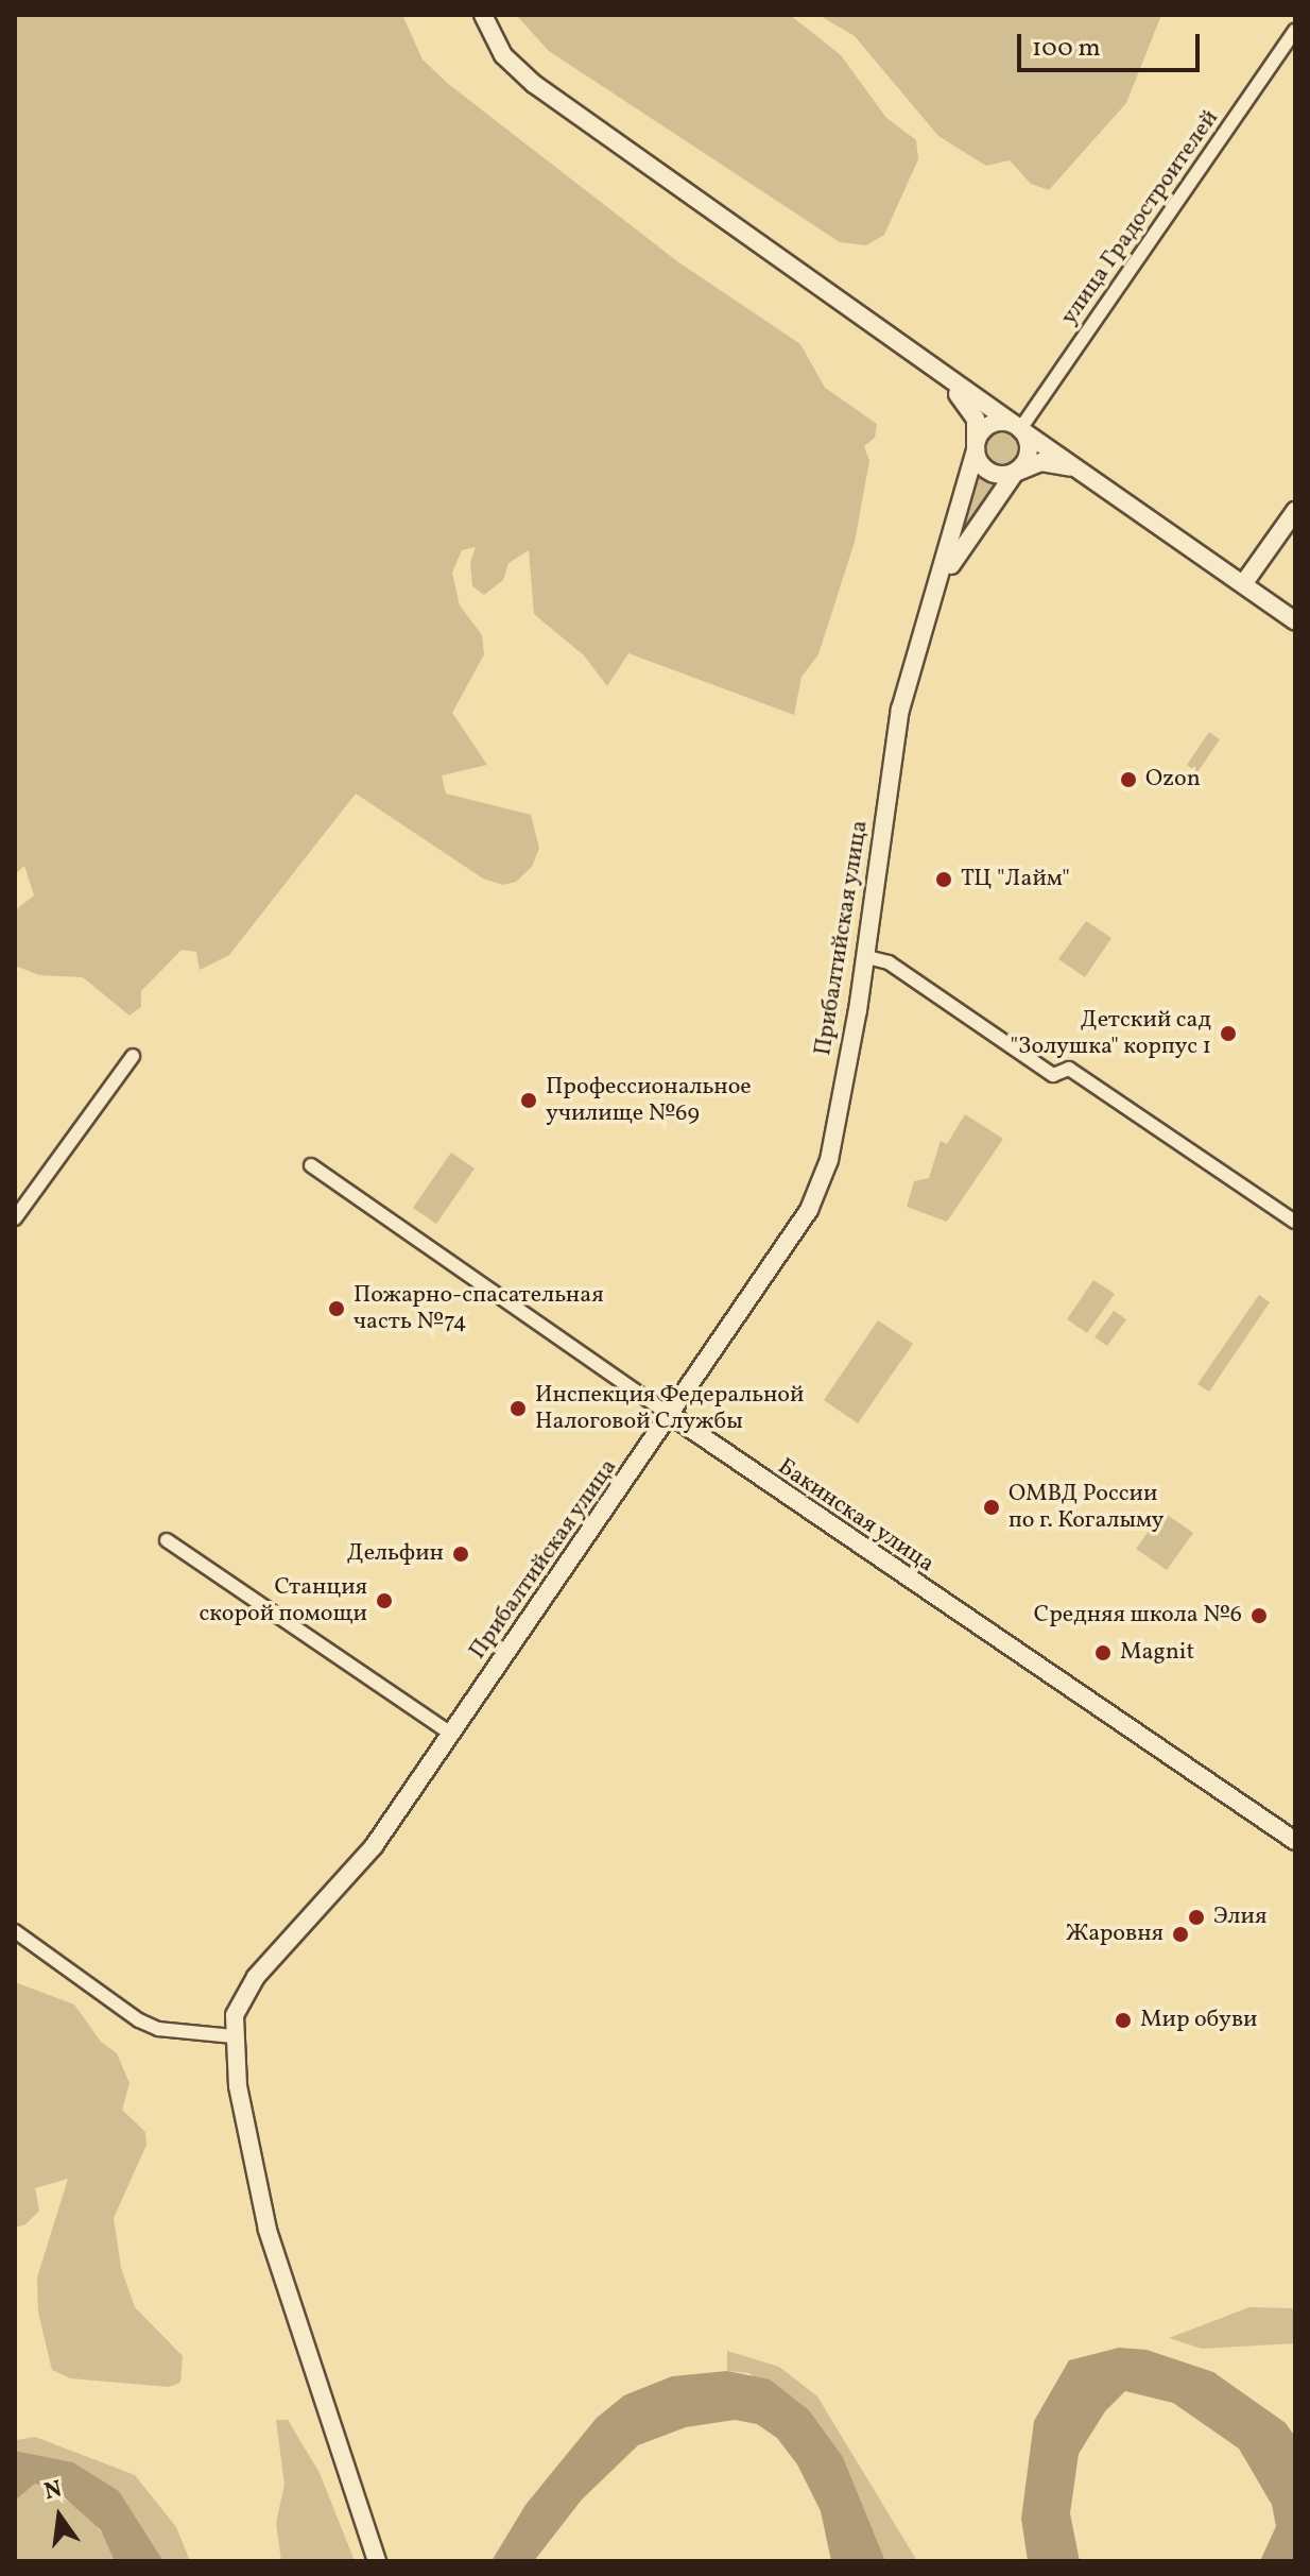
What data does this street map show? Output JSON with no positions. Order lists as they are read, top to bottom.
{
  "streets": {
    "street": ["улица Градостроителей", "Прибалтийская улица", "Бакинская улица"]
  },
  "crossings": [
    ["улица Градостроителей", "Прибалтийская улица"],
    ["Прибалтийская улица", "Бакинская улица"]
  ],
  "places": [
    "Ozon",
    "ТЦ \"Лайм\"",
    "Детский сад \"Золушка\" корпус 1",
    "Профессиональное училище №69",
    "Пожарно-спасательная часть №74",
    "Инспекция Федеральной Налоговой Службы",
    "ОМВД России по г. Когалыму",
    "Дельфин",
    "Станция скорой помощи",
    "Средняя школа №6",
    "Magnit",
    "Элия",
    "Жаровня",
    "Мир обуви"
  ],
  "scale_bar": "100 m",
  "north": "top"
}
